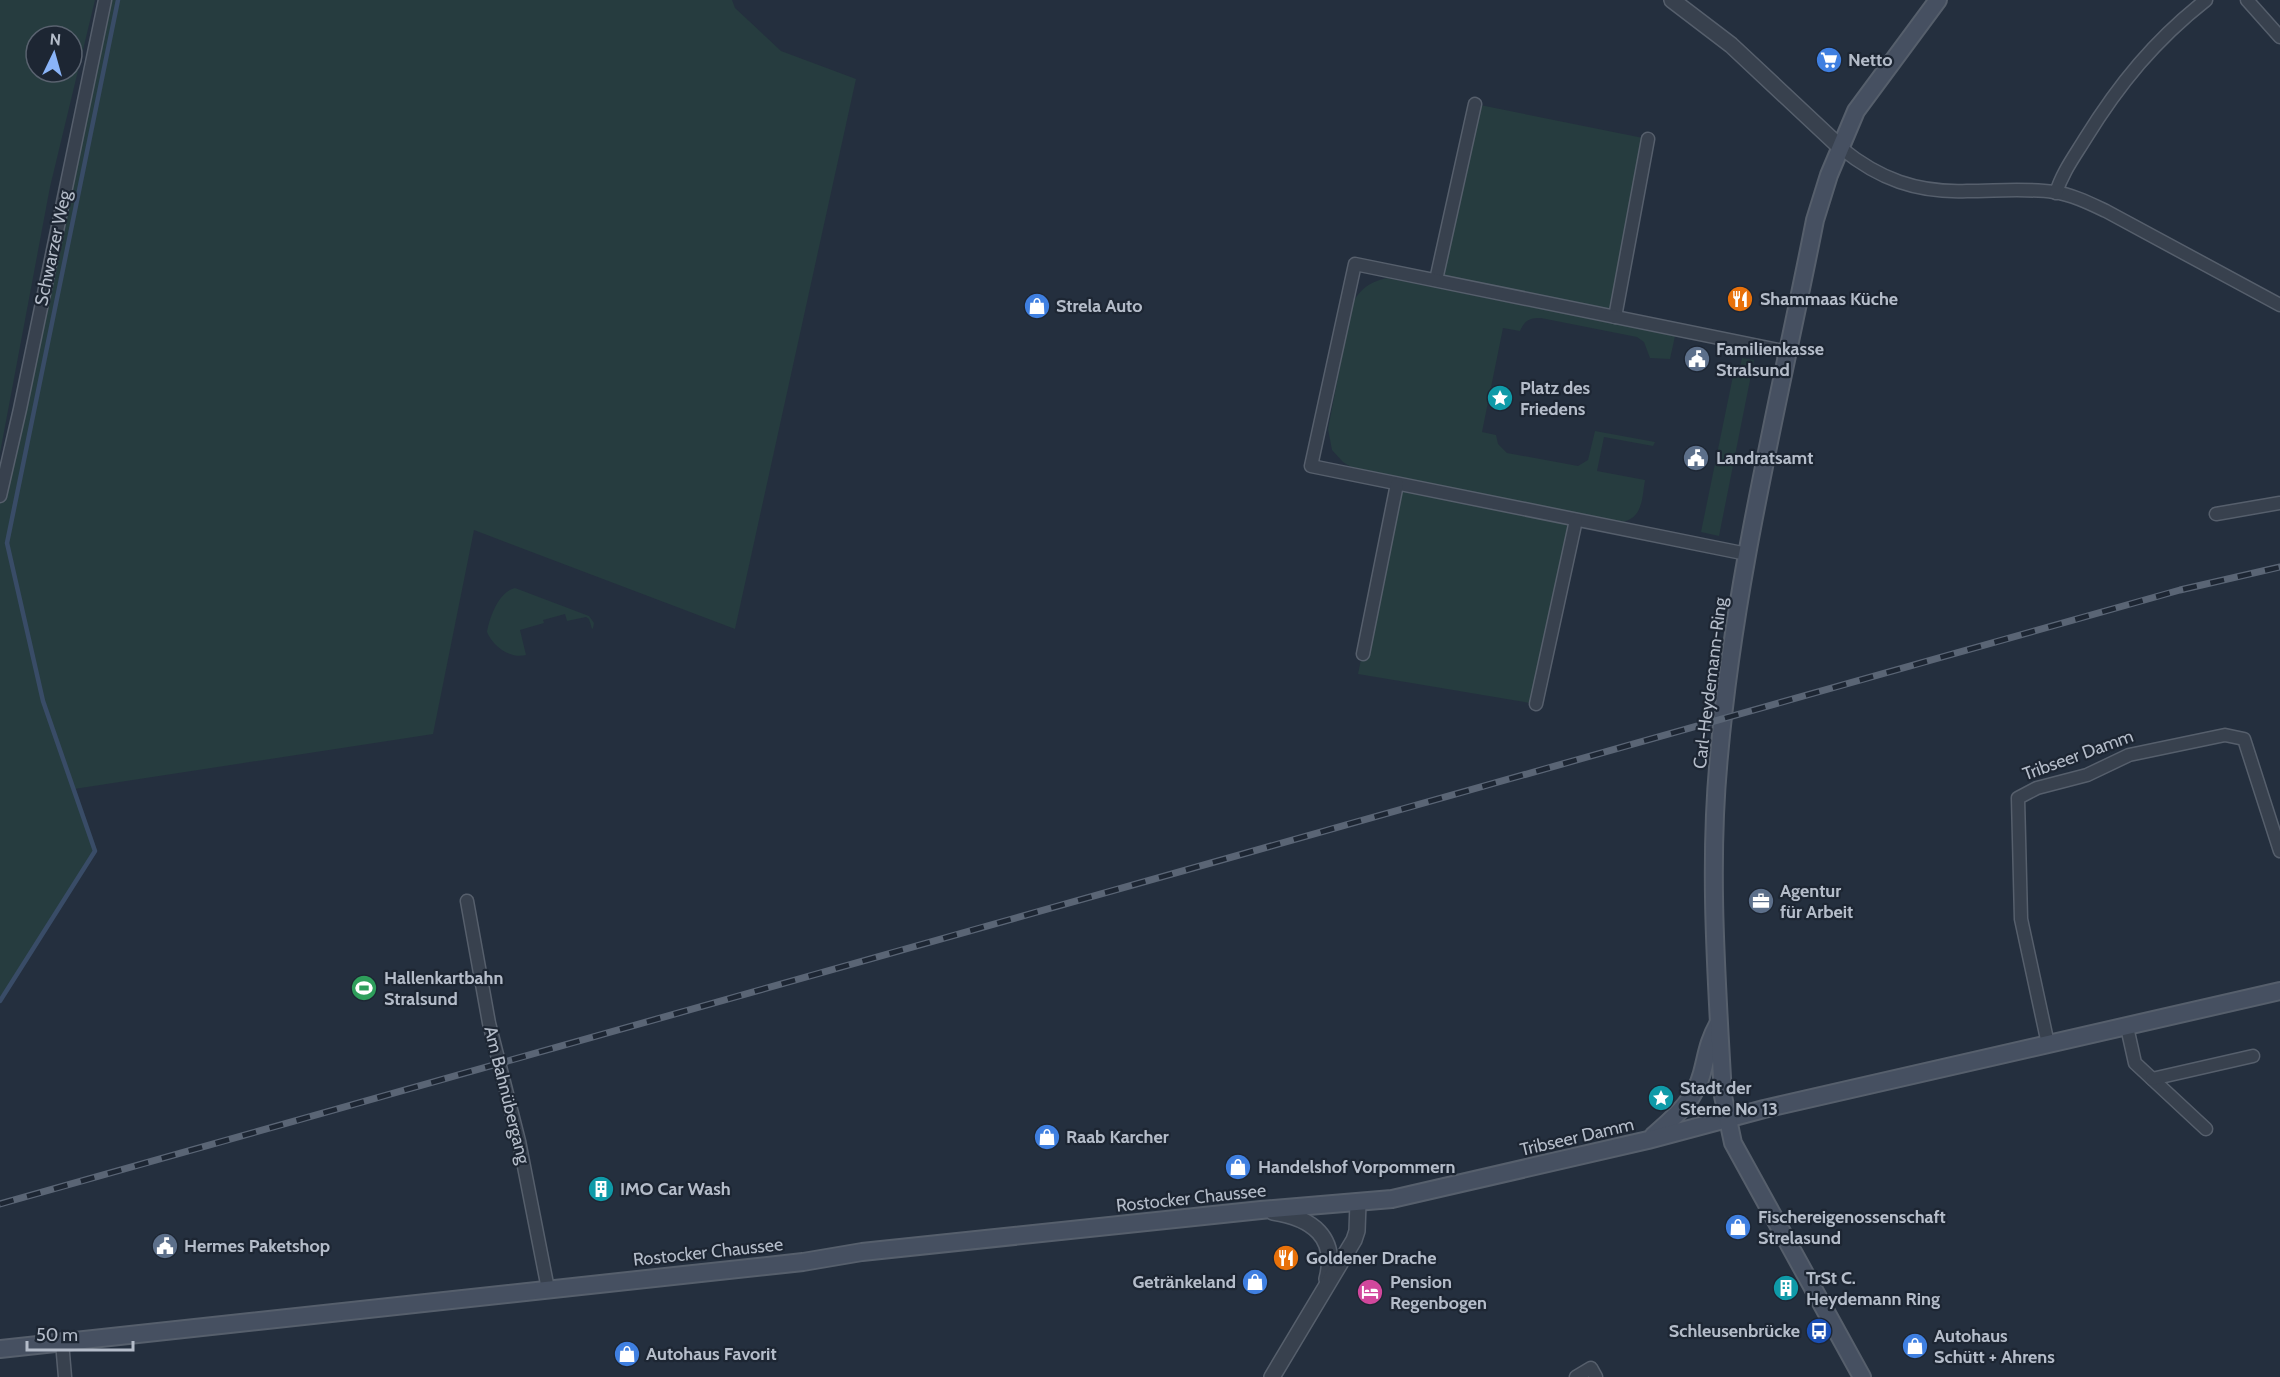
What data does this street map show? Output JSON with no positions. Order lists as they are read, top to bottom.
{
  "streets": {
    "main road": ["Carl-Heydemann-Ring", "Tribseer Damm", "Rostocker Chaussee"],
    "street": ["Schwarzer Weg", "Am Bahnübergang"]
  },
  "crossings": [
    ["Carl-Heydemann-Ring", "Tribseer Damm"],
    ["Tribseer Damm", "Rostocker Chaussee"],
    ["Am Bahnübergang", "Rostocker Chaussee"]
  ],
  "places": {
    "supermarket": ["Netto"],
    "restaurant": ["Shammaas Küche", "Goldener Drache"],
    "shop": [
      "Strela Auto",
      "Raab Karcher",
      "Handelshof Vorpommern",
      "Fischereigenossenschaft Strelasund",
      "Getränkeland",
      "Autohaus Schütt + Ahrens",
      "Autohaus Favorit"
    ],
    "public building": ["Familienkasse Stralsund", "Landratsamt", "Hermes Paketshop"],
    "place": ["Platz des Friedens", "Stadt der Sterne No 13"],
    "office": ["Agentur für Arbeit"],
    "sports": ["Hallenkartbahn Stralsund"],
    "building": ["IMO Car Wash", "TrSt C. Heydemann Ring"],
    "hotel": ["Pension Regenbogen"],
    "bus stop": ["Schleusenbrücke"]
  },
  "scale_bar": "50 m",
  "north": "top"
}
